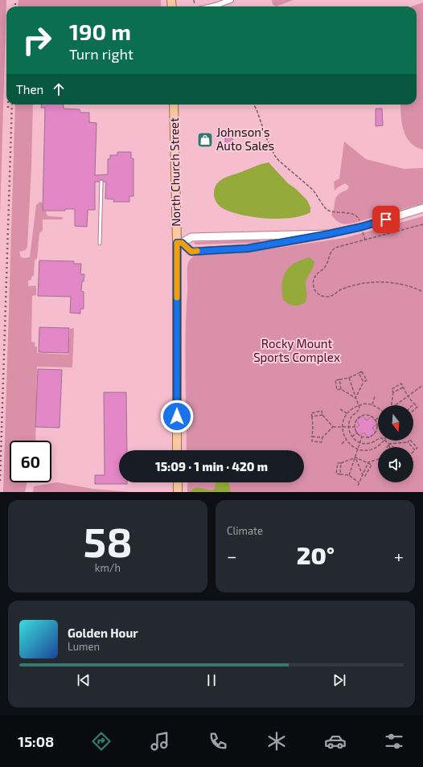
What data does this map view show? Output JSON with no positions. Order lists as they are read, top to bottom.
{
  "streets": {
    "main road": ["North Church Street"]
  },
  "parks": ["Rocky Mount Sports Complex"],
  "places": {
    "shop": ["Johnson's Auto Sales"]
  },
  "north": "bottom",
  "page": {
    "turn": ["190 m", "Turn right"],
    "then": "Then",
    "limit": "60",
    "trip": "15:09 · 1 min · 420 m",
    "tile": [
      ["58", "km/h"],
      "Climate"
    ],
    "heat": ["−", "20°", "+"],
    "song": ["Golden Hour", "Lumen"],
    "tabs": "15:08"
  }
}
